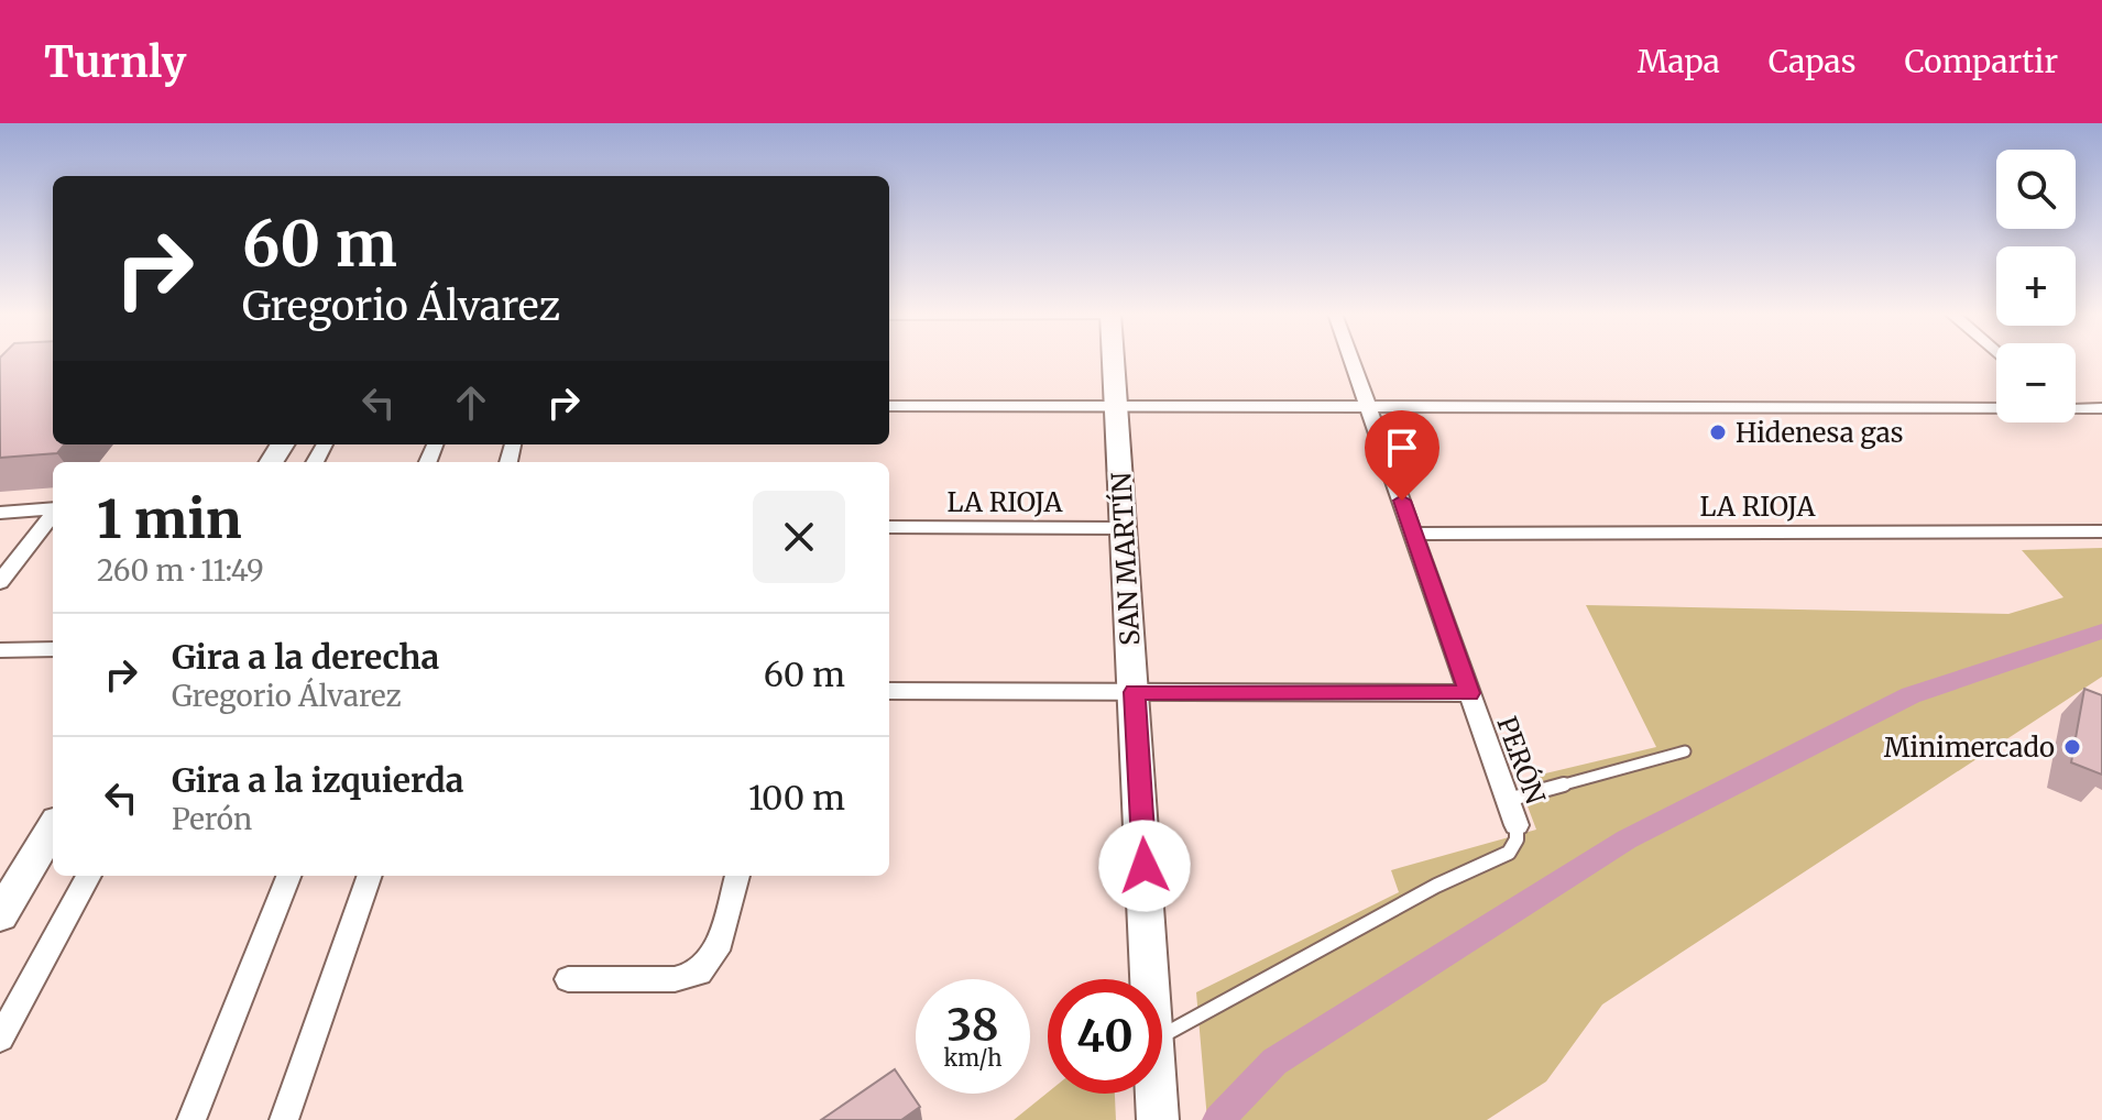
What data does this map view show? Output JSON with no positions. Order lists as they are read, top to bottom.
{
  "streets": {
    "street": ["LA RIOJA", "SAN MARTÍN", "PERÓN"]
  },
  "crossings": [
    ["LA RIOJA", "SAN MARTÍN"],
    ["LA RIOJA", "PERÓN"]
  ],
  "places": ["Hidenesa gas", "Minimercado"],
  "page": {
    "header": "Turnly",
    "nav": ["Mapa", "Capas", "Compartir"],
    "map_buttons": ["+", "−"],
    "turn": ["60 m", "Gregorio Álvarez"],
    "heading": ["1 min", "260 m · 11:49"],
    "list": [
      {
        "name": "Gira a la derecha",
        "note": "Gregorio Álvarez",
        "value": "60 m"
      },
      {
        "name": "Gira a la izquierda",
        "note": "Perón",
        "value": "100 m"
      }
    ],
    "speed": "38 km/h",
    "limit": "40"
  }
}
